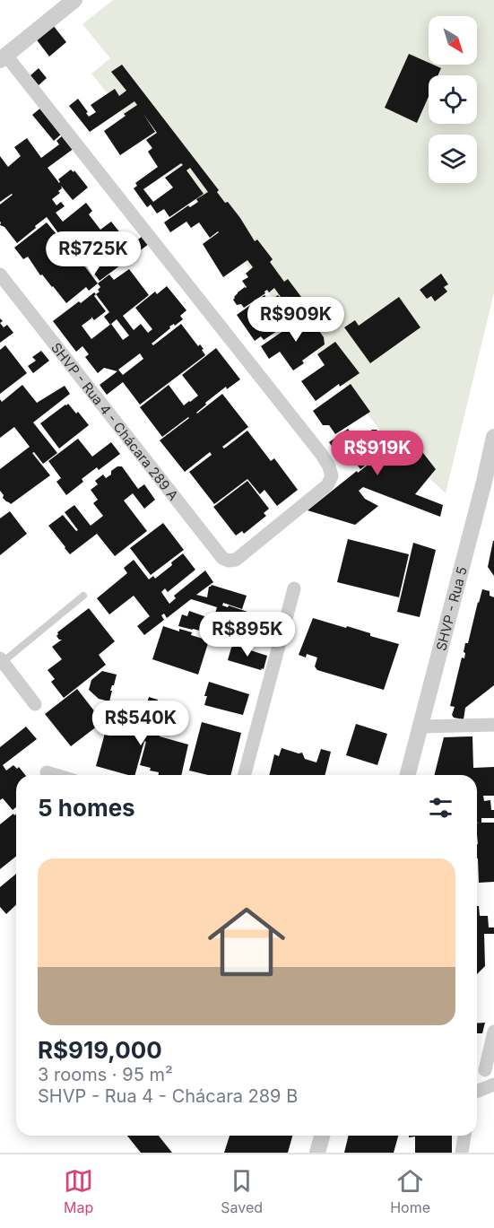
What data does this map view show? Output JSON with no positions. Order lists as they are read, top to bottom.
{
  "streets": {
    "street": ["SHVP - Rua 4 - Chácara 289 A", "SHVP - Rua 5"]
  },
  "north": "bottom right",
  "page": {
    "price": [
      "R$725K",
      "R$909K",
      "R$919K",
      "R$895K",
      "R$540K"
    ],
    "heading": "5 homes",
    "list": [
      {
        "name": "R$919,000",
        "note": "3 rooms · 95 m² · SHVP - Rua 4 - Chácara 289 B"
      }
    ],
    "tabs": ["Map", "Saved", "Home"]
  }
}
